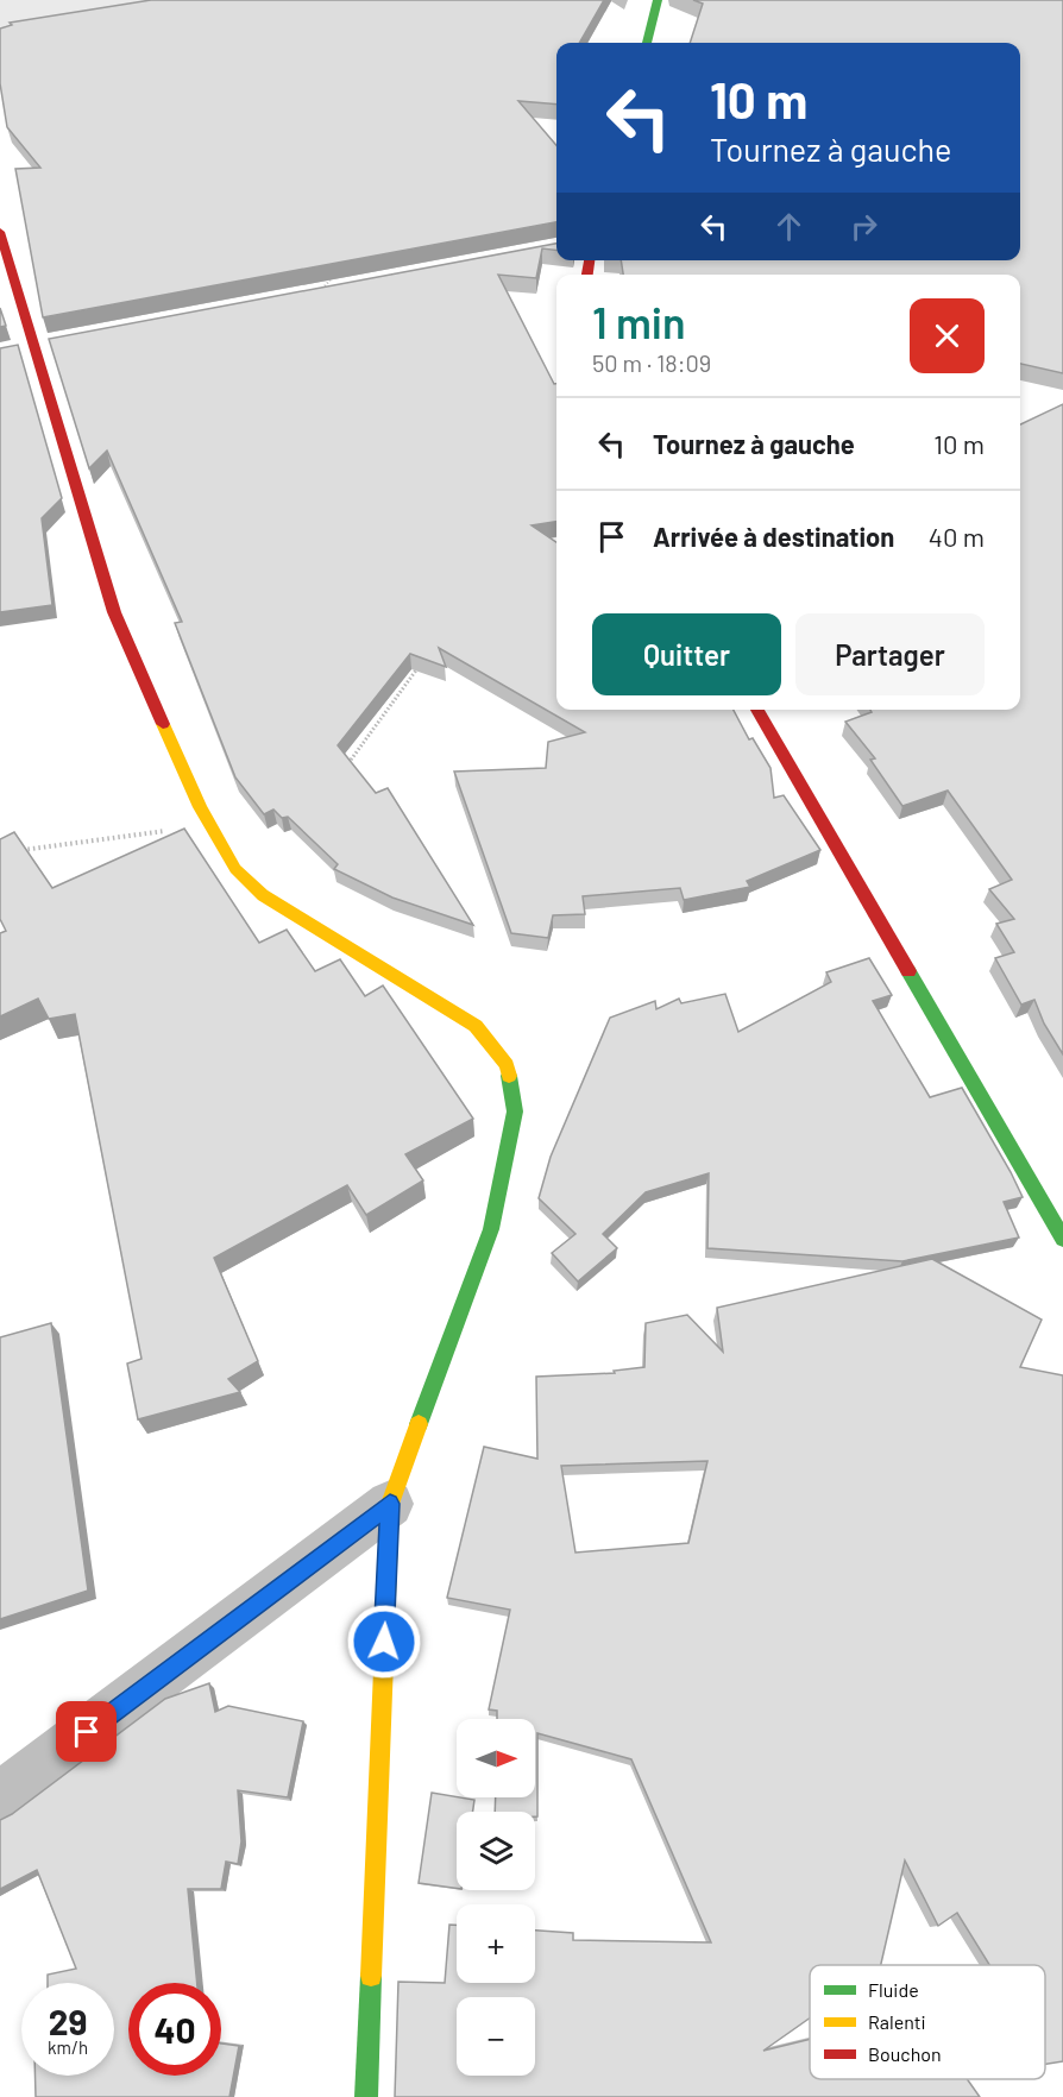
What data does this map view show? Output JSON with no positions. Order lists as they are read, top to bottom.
{
  "legend": ["Fluide", "Ralenti", "Bouchon"],
  "north": "right",
  "page": {
    "turn": ["10 m", "Tournez à gauche"],
    "heading": ["1 min", "50 m · 18:09"],
    "list": [
      {
        "name": "Tournez à gauche",
        "value": "10 m"
      },
      {
        "name": "Arrivée à destination",
        "value": "40 m"
      }
    ],
    "buttons": ["Quitter", "Partager"],
    "map_buttons": ["+", "−"],
    "speed": "29 km/h",
    "limit": "40"
  }
}
